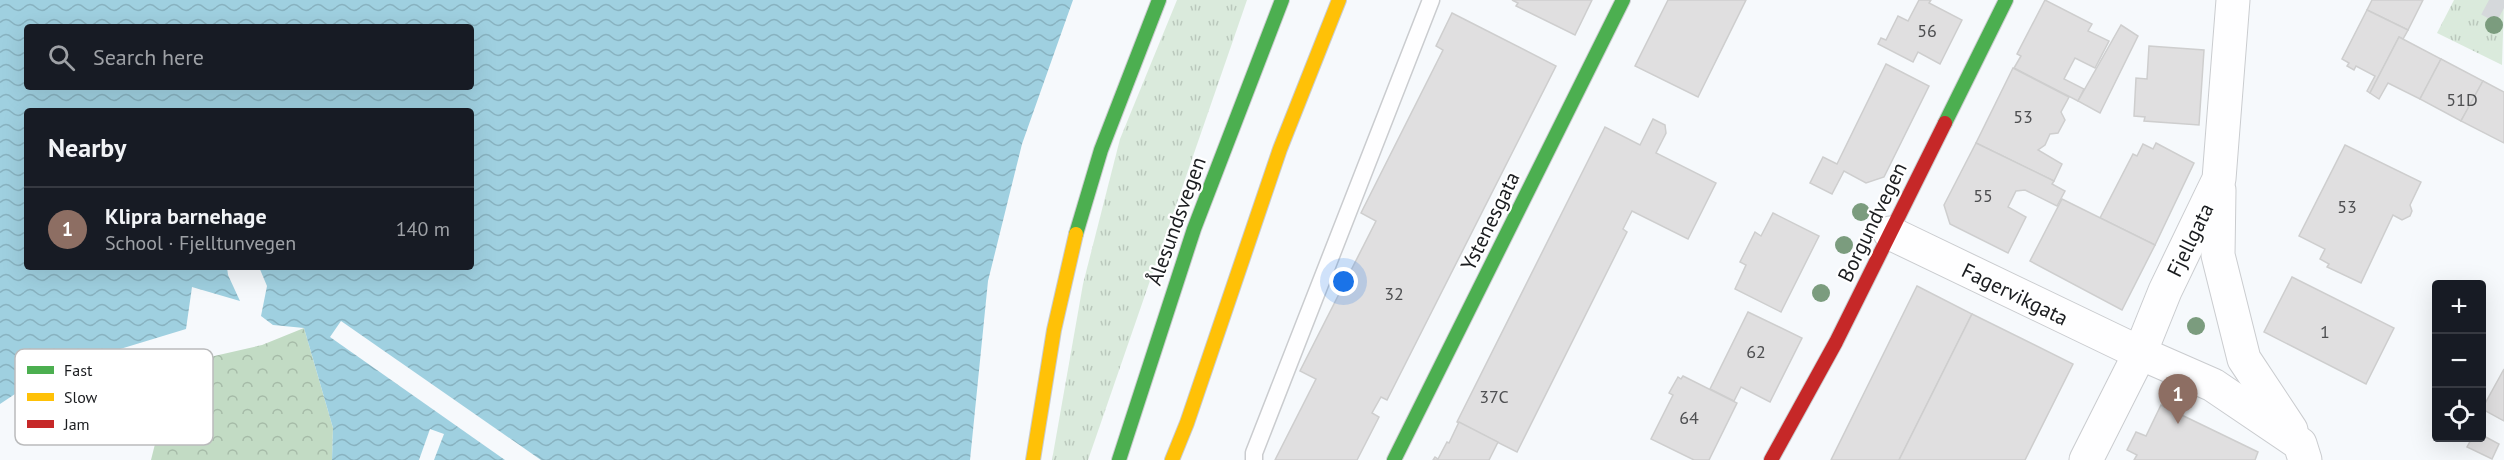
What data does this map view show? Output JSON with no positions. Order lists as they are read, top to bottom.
{
  "streets": {
    "main road": ["Ålesundsvegen", "Ystenesgata", "Borgundvegen"],
    "street": ["Fjellgata", "Fagervikgata"]
  },
  "crossings": [
    ["Borgundvegen", "Fagervikgata"],
    ["Fjellgata", "Fagervikgata"]
  ],
  "house_numbers": [
    "56",
    "51D",
    "53",
    "55",
    "53",
    "32",
    "1",
    "62",
    "37C",
    "64"
  ],
  "legend": ["Fast", "Slow", "Jam"],
  "page": {
    "search": "Search here",
    "heading": "Nearby",
    "list": [
      {
        "mark": "1",
        "name": "Klipra barnehage",
        "note": "School · Fjelltunvegen",
        "value": "140 m"
      }
    ],
    "map_buttons": ["+", "−"],
    "pins": "1"
  }
}
